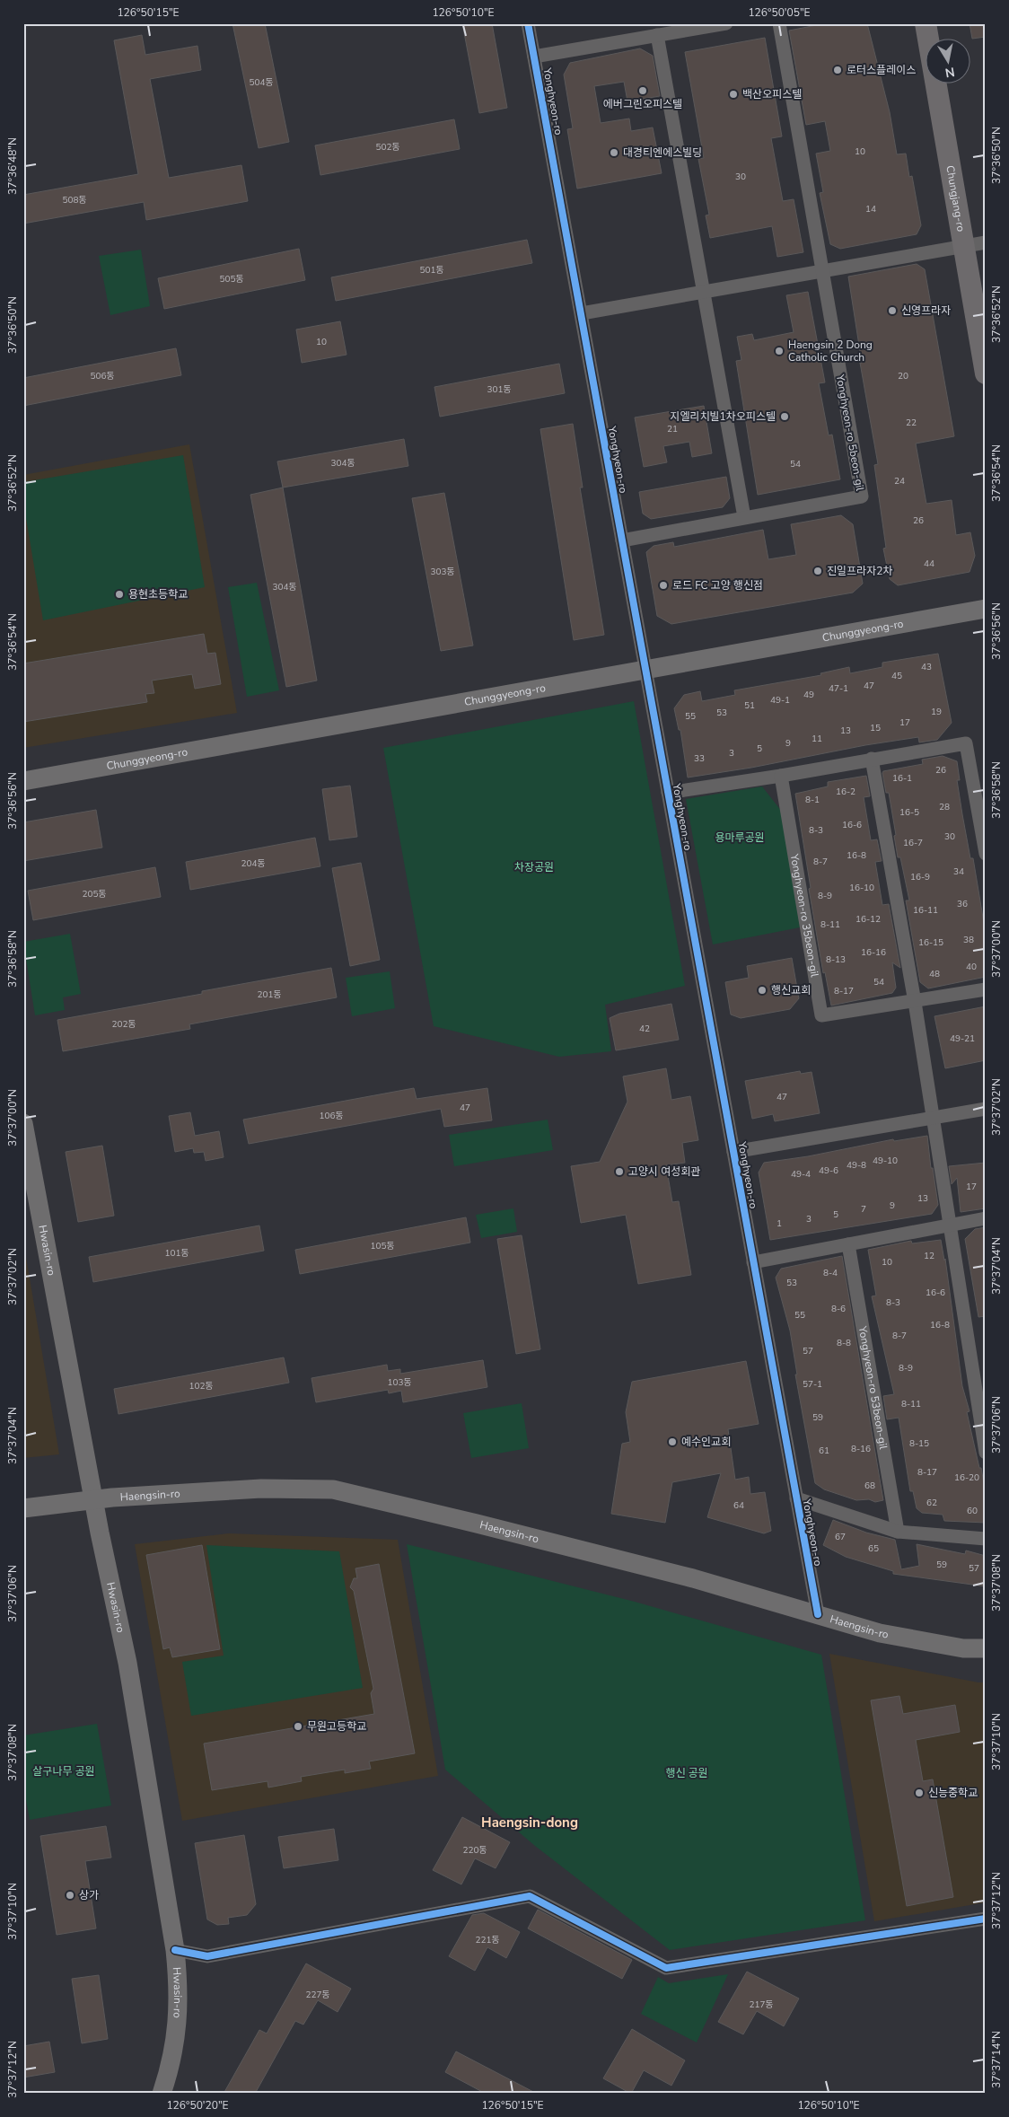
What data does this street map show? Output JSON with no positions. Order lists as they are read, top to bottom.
{
  "streets": {
    "main road": [
      "Chungjang-ro",
      "Chunggyeong-ro",
      "Hwasin-ro",
      "Haengsin-ro"
    ],
    "street": [
      "Yonghyeon-ro",
      "Yonghyeon-ro 5beon-gil",
      "Yonghyeon-ro 35beon-gil",
      "Yonghyeon-ro 53beon-gil"
    ]
  },
  "crossings": [
    ["Yonghyeon-ro", "Yonghyeon-ro 5beon-gil"],
    ["Yonghyeon-ro", "Chunggyeong-ro"],
    ["Yonghyeon-ro", "Haengsin-ro"],
    ["Hwasin-ro", "Haengsin-ro"]
  ],
  "districts": ["Haengsin-dong"],
  "parks": [
    "용마루공원",
    "차장공원",
    "살구나무 공원",
    "행신 공원"
  ],
  "places": [
    "로터스플레이스",
    "에버그린오피스텔",
    "백산오피스텔",
    "대경티엔에스빌딩",
    "신영프라자",
    "Haengsin 2 Dong Catholic Church",
    "지엘리치빌1차오피스텔",
    "진일프라자2차",
    "로드 FC 고양 행신점",
    "용현초등학교",
    "행신교회",
    "고양시 여성회관",
    "예수인교회",
    "무원고등학교",
    "신능중학교",
    "상가"
  ],
  "house_numbers": [
    "504동",
    "502동",
    "10",
    "30",
    "508동",
    "14",
    "501동",
    "505동",
    "10",
    "506동",
    "20",
    "301동",
    "22",
    "21",
    "304동",
    "54",
    "24",
    "26",
    "44",
    "303동",
    "304동",
    "43",
    "45",
    "47",
    "47-1",
    "49",
    "49-1",
    "51",
    "19",
    "53",
    "55",
    "17",
    "15",
    "13",
    "11",
    "9",
    "5",
    "3",
    "33",
    "26",
    "16-1",
    "16-2",
    "8-1",
    "28",
    "16-5",
    "16-6",
    "8-3",
    "30",
    "16-7",
    "16-8",
    "8-7",
    "204동",
    "34",
    "16-9",
    "16-10",
    "205동",
    "8-9",
    "36",
    "16-11",
    "16-12",
    "8-11",
    "38",
    "16-15",
    "16-16",
    "8-13",
    "40",
    "48",
    "54",
    "8-17",
    "201동",
    "202동",
    "42",
    "49-21",
    "47",
    "47",
    "106동",
    "49-10",
    "49-8",
    "49-6",
    "49-4",
    "17",
    "13",
    "9",
    "7",
    "5",
    "3",
    "1",
    "105동",
    "101동",
    "12",
    "10",
    "8-4",
    "53",
    "16-6",
    "8-3",
    "8-6",
    "55",
    "16-8",
    "8-7",
    "8-8",
    "57",
    "8-9",
    "103동",
    "57-1",
    "102동",
    "8-11",
    "59",
    "8-15",
    "8-16",
    "61",
    "8-17",
    "16-20",
    "68",
    "62",
    "64",
    "60",
    "67",
    "65",
    "59",
    "57",
    "220동",
    "221동",
    "227동",
    "217동"
  ],
  "north": "bottom",
  "coordinates": [
    "126°50'15\"E",
    "126°50'10\"E",
    "126°50'05\"E",
    "37°36'50\"N",
    "37°36'48\"N",
    "37°36'52\"N",
    "37°36'54\"N",
    "37°36'56\"N",
    "37°36'58\"N",
    "37°37'00\"N",
    "37°37'02\"N",
    "37°37'04\"N",
    "37°37'06\"N",
    "37°37'08\"N",
    "37°37'10\"N",
    "37°37'12\"N",
    "37°37'14\"N",
    "126°50'20\"E"
  ]
}
